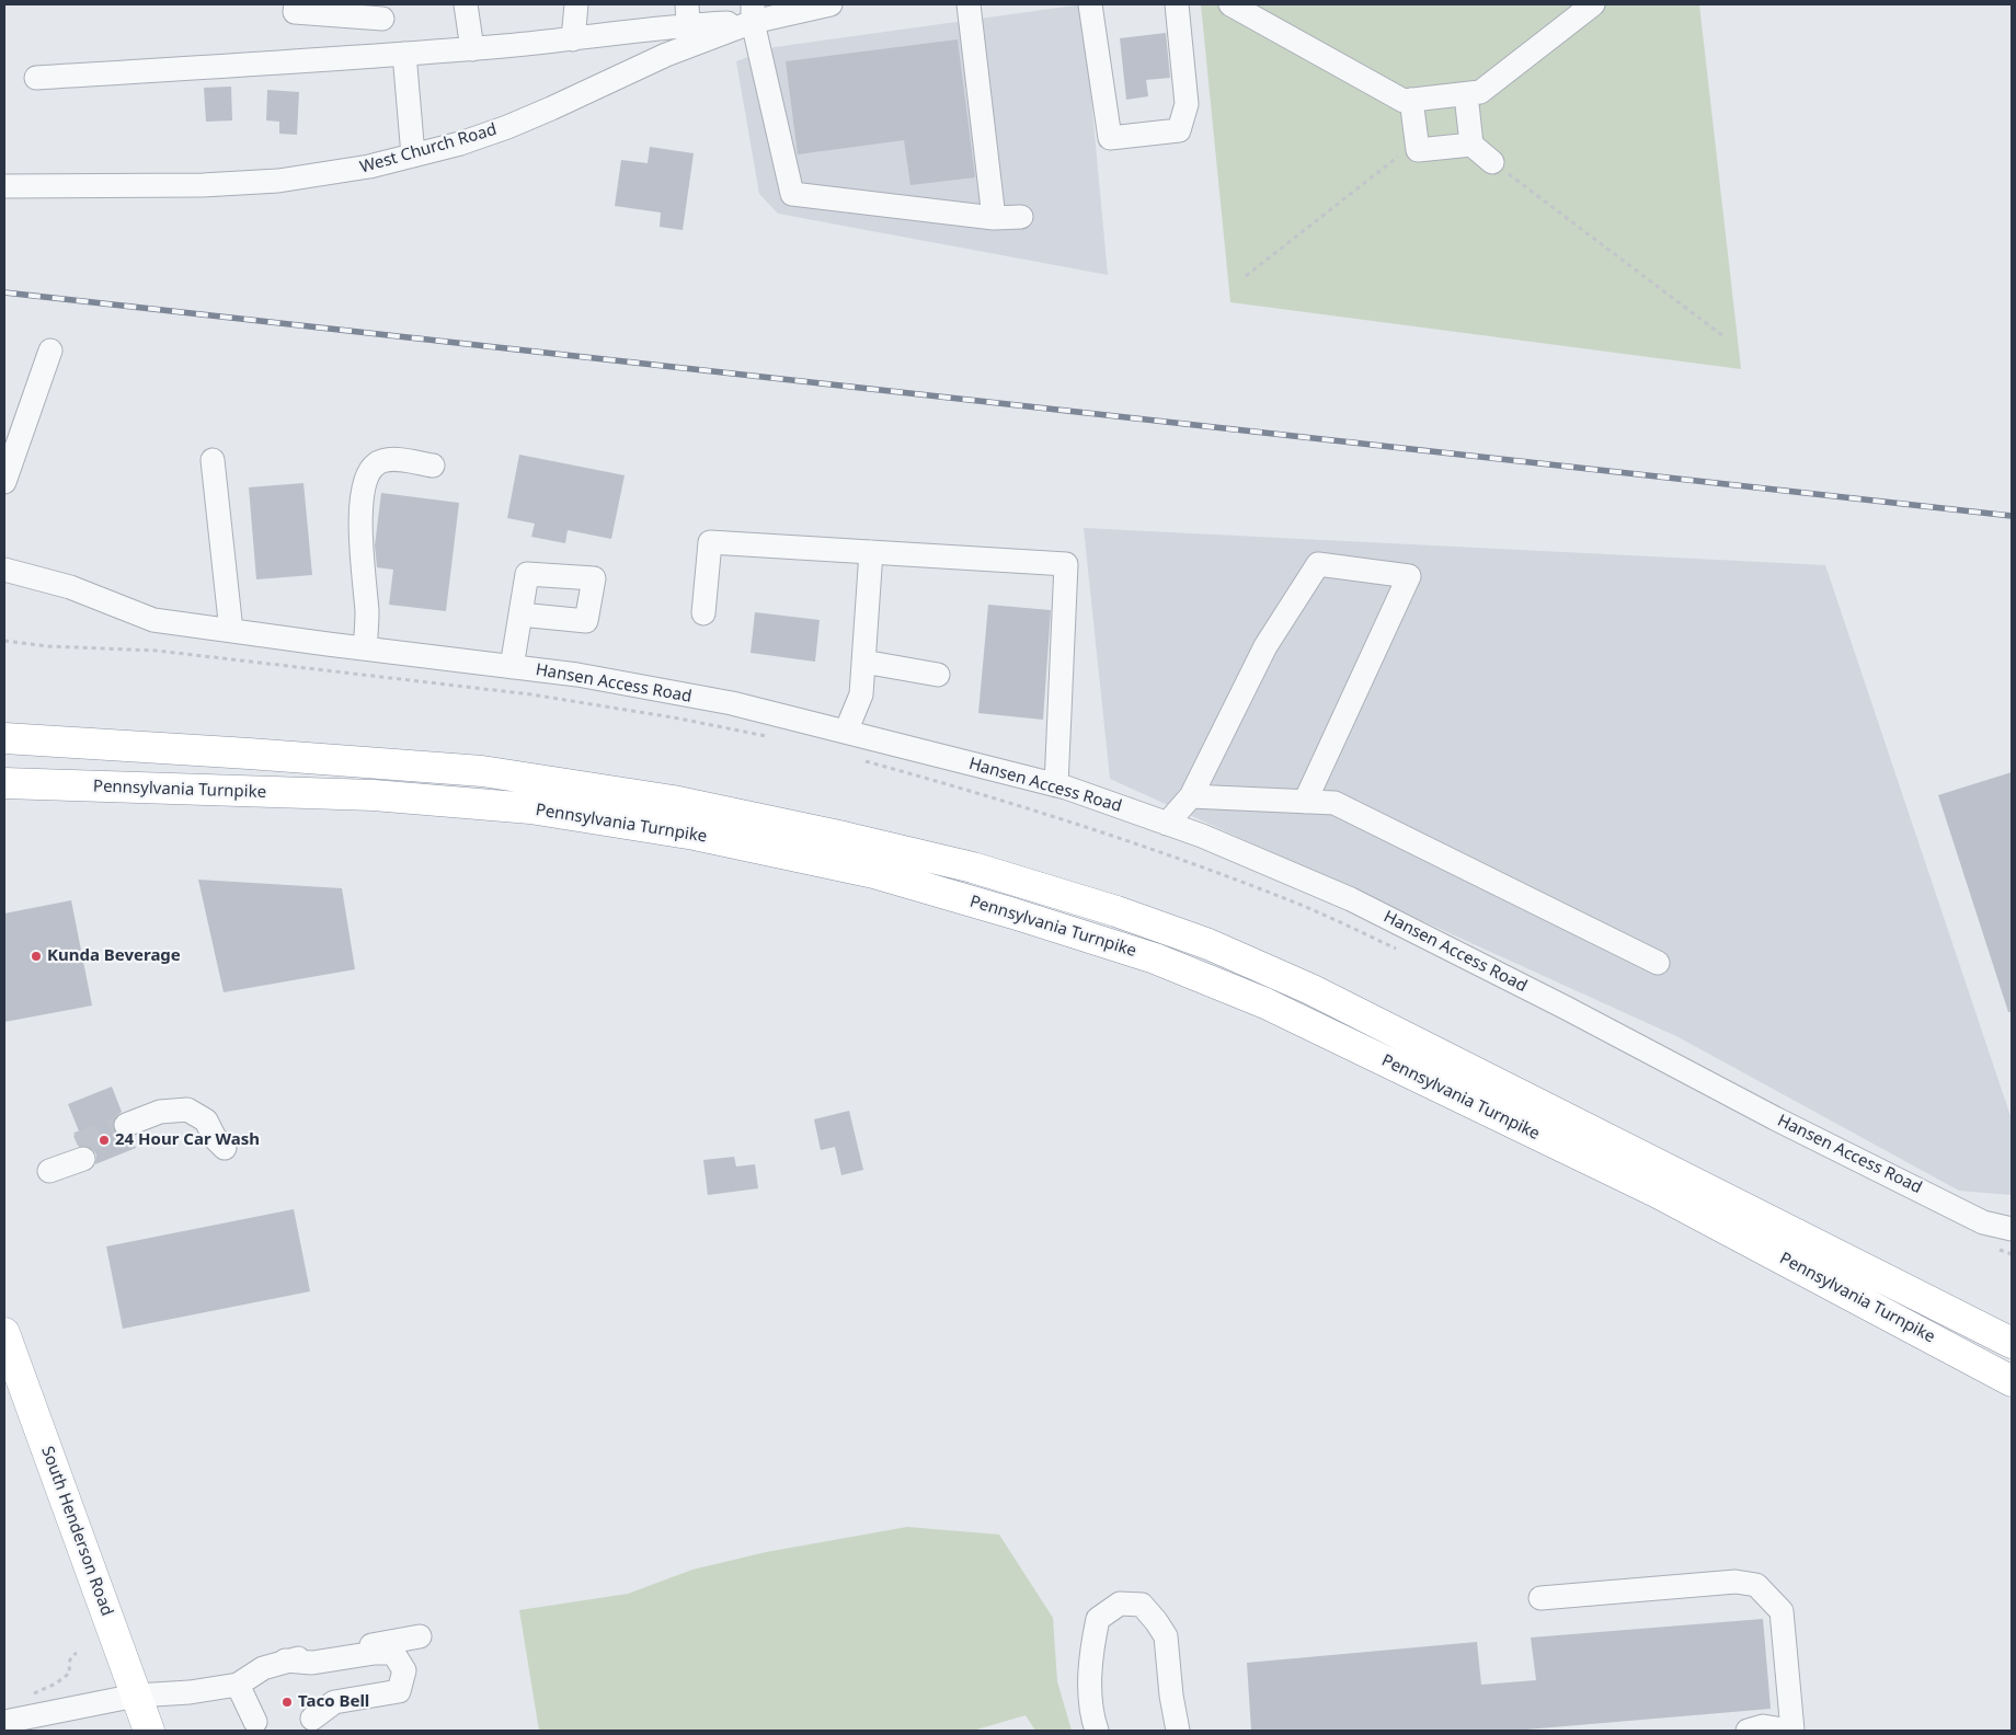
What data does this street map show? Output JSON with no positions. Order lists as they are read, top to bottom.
{
  "streets": {
    "main road": ["Pennsylvania Turnpike", "South Henderson Road"],
    "street": ["West Church Road", "Hansen Access Road"]
  },
  "places": ["Kunda Beverage", "24 Hour Car Wash", "Taco Bell"]
}
